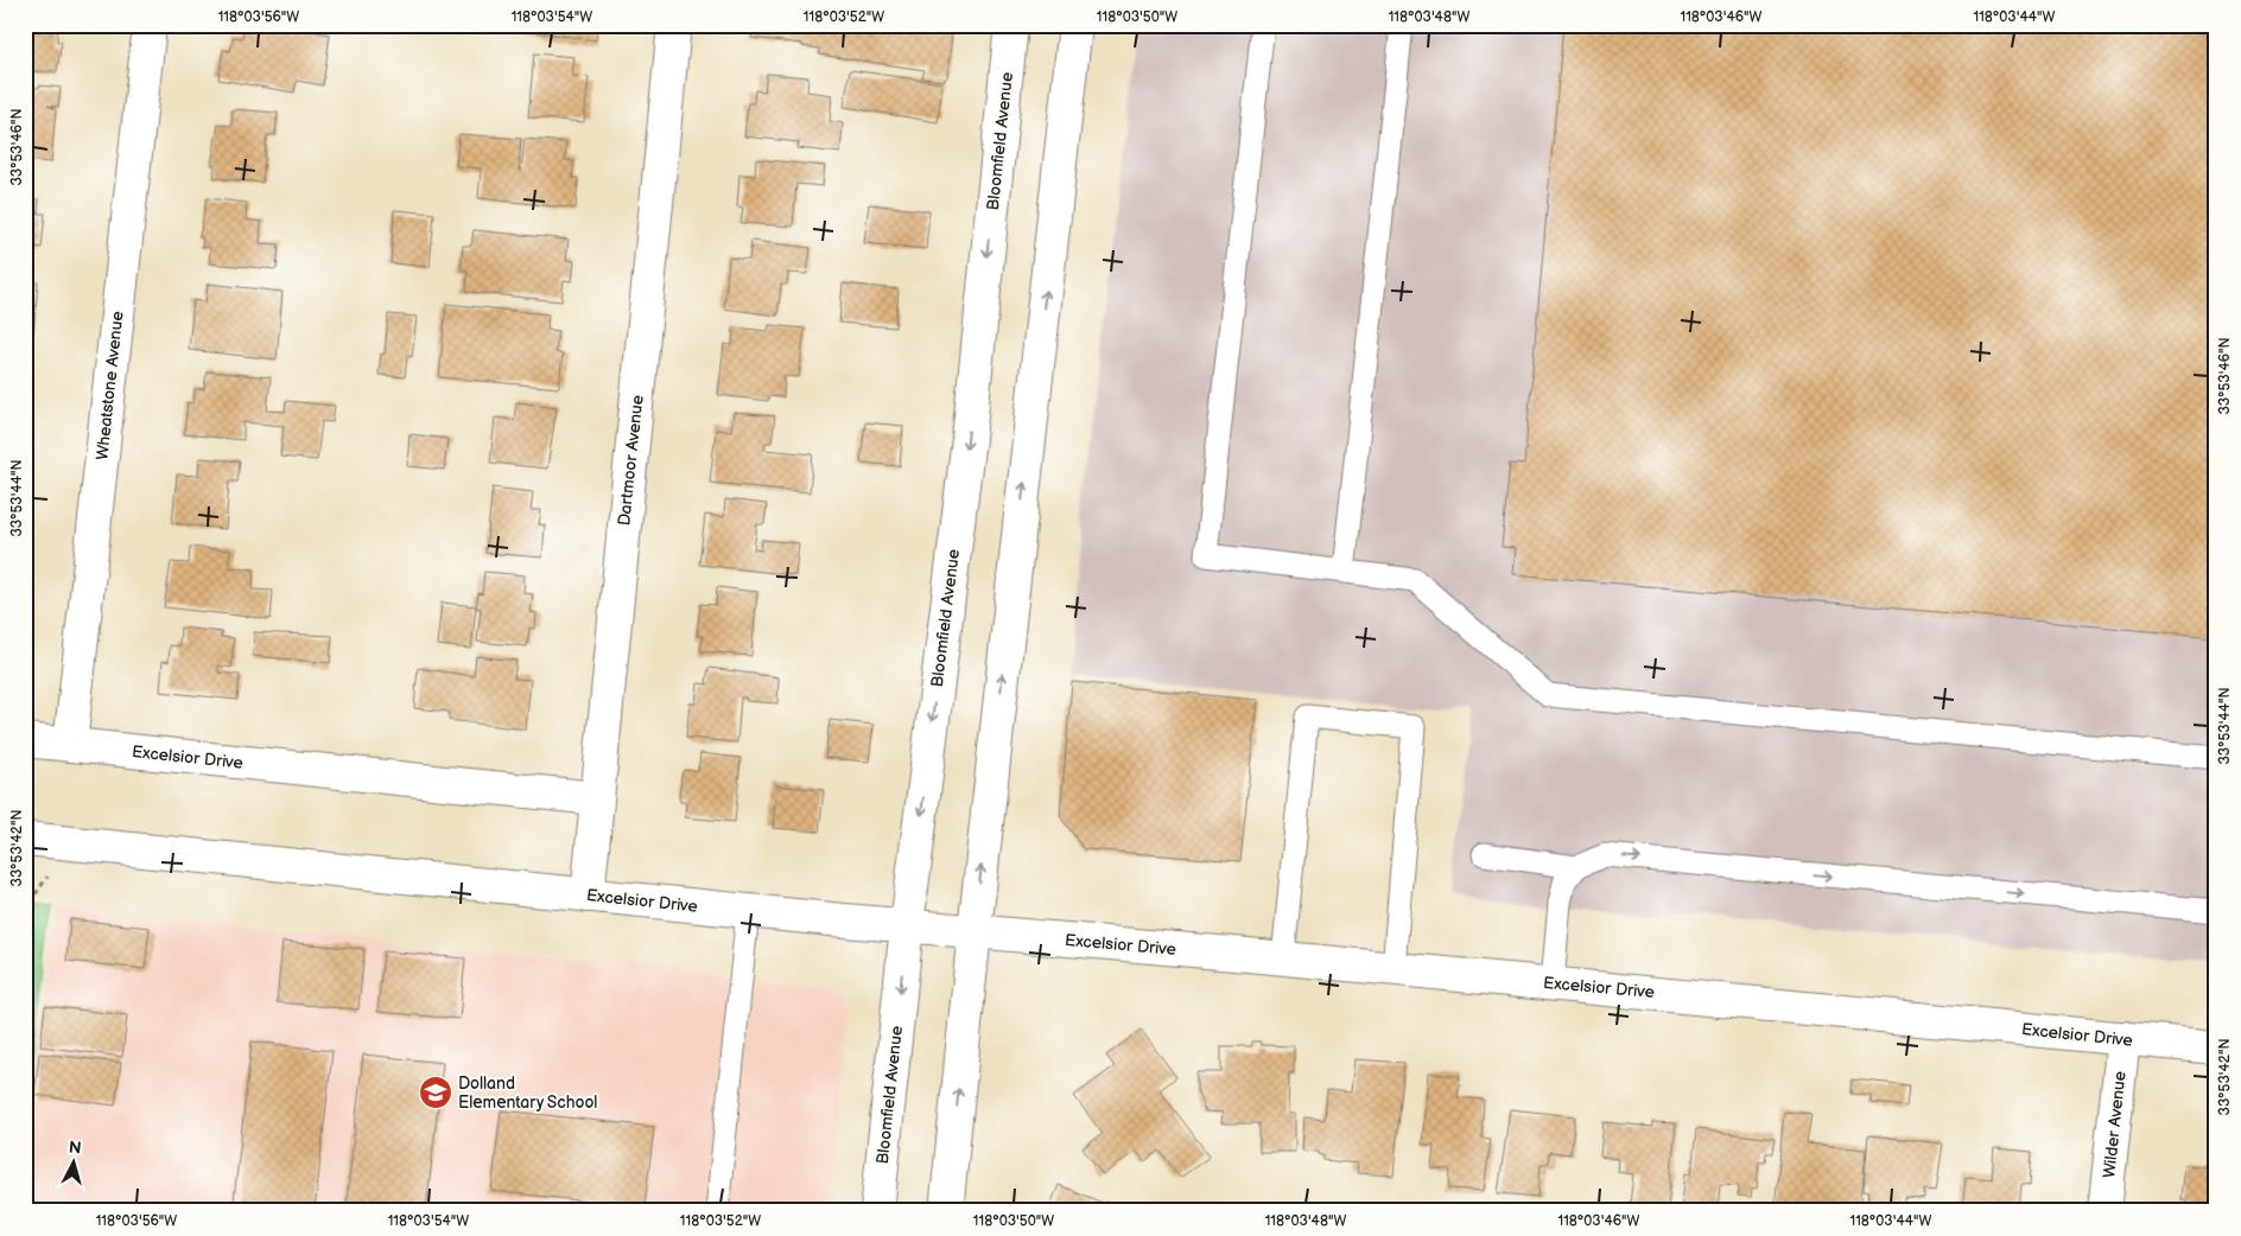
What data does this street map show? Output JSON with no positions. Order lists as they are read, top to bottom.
{
  "streets": {
    "main road": [
      "Bloomfield Avenue",
      "Wheatstone Avenue",
      "Dartmoor Avenue",
      "Excelsior Drive",
      "Wilder Avenue"
    ]
  },
  "crossings": [
    ["Bloomfield Avenue", "Excelsior Drive"],
    ["Wheatstone Avenue", "Excelsior Drive"],
    ["Dartmoor Avenue", "Excelsior Drive"],
    ["Excelsior Drive", "Wilder Avenue"]
  ],
  "places": {
    "school or university": ["Dolland Elementary School"]
  },
  "north": "top",
  "coordinates": [
    "118°03'56\"W",
    "118°03'54\"W",
    "118°03'52\"W",
    "118°03'50\"W",
    "118°03'48\"W",
    "118°03'46\"W",
    "118°03'44\"W",
    "33°53'46\"N",
    "33°53'44\"N",
    "33°53'42\"N"
  ]
}
